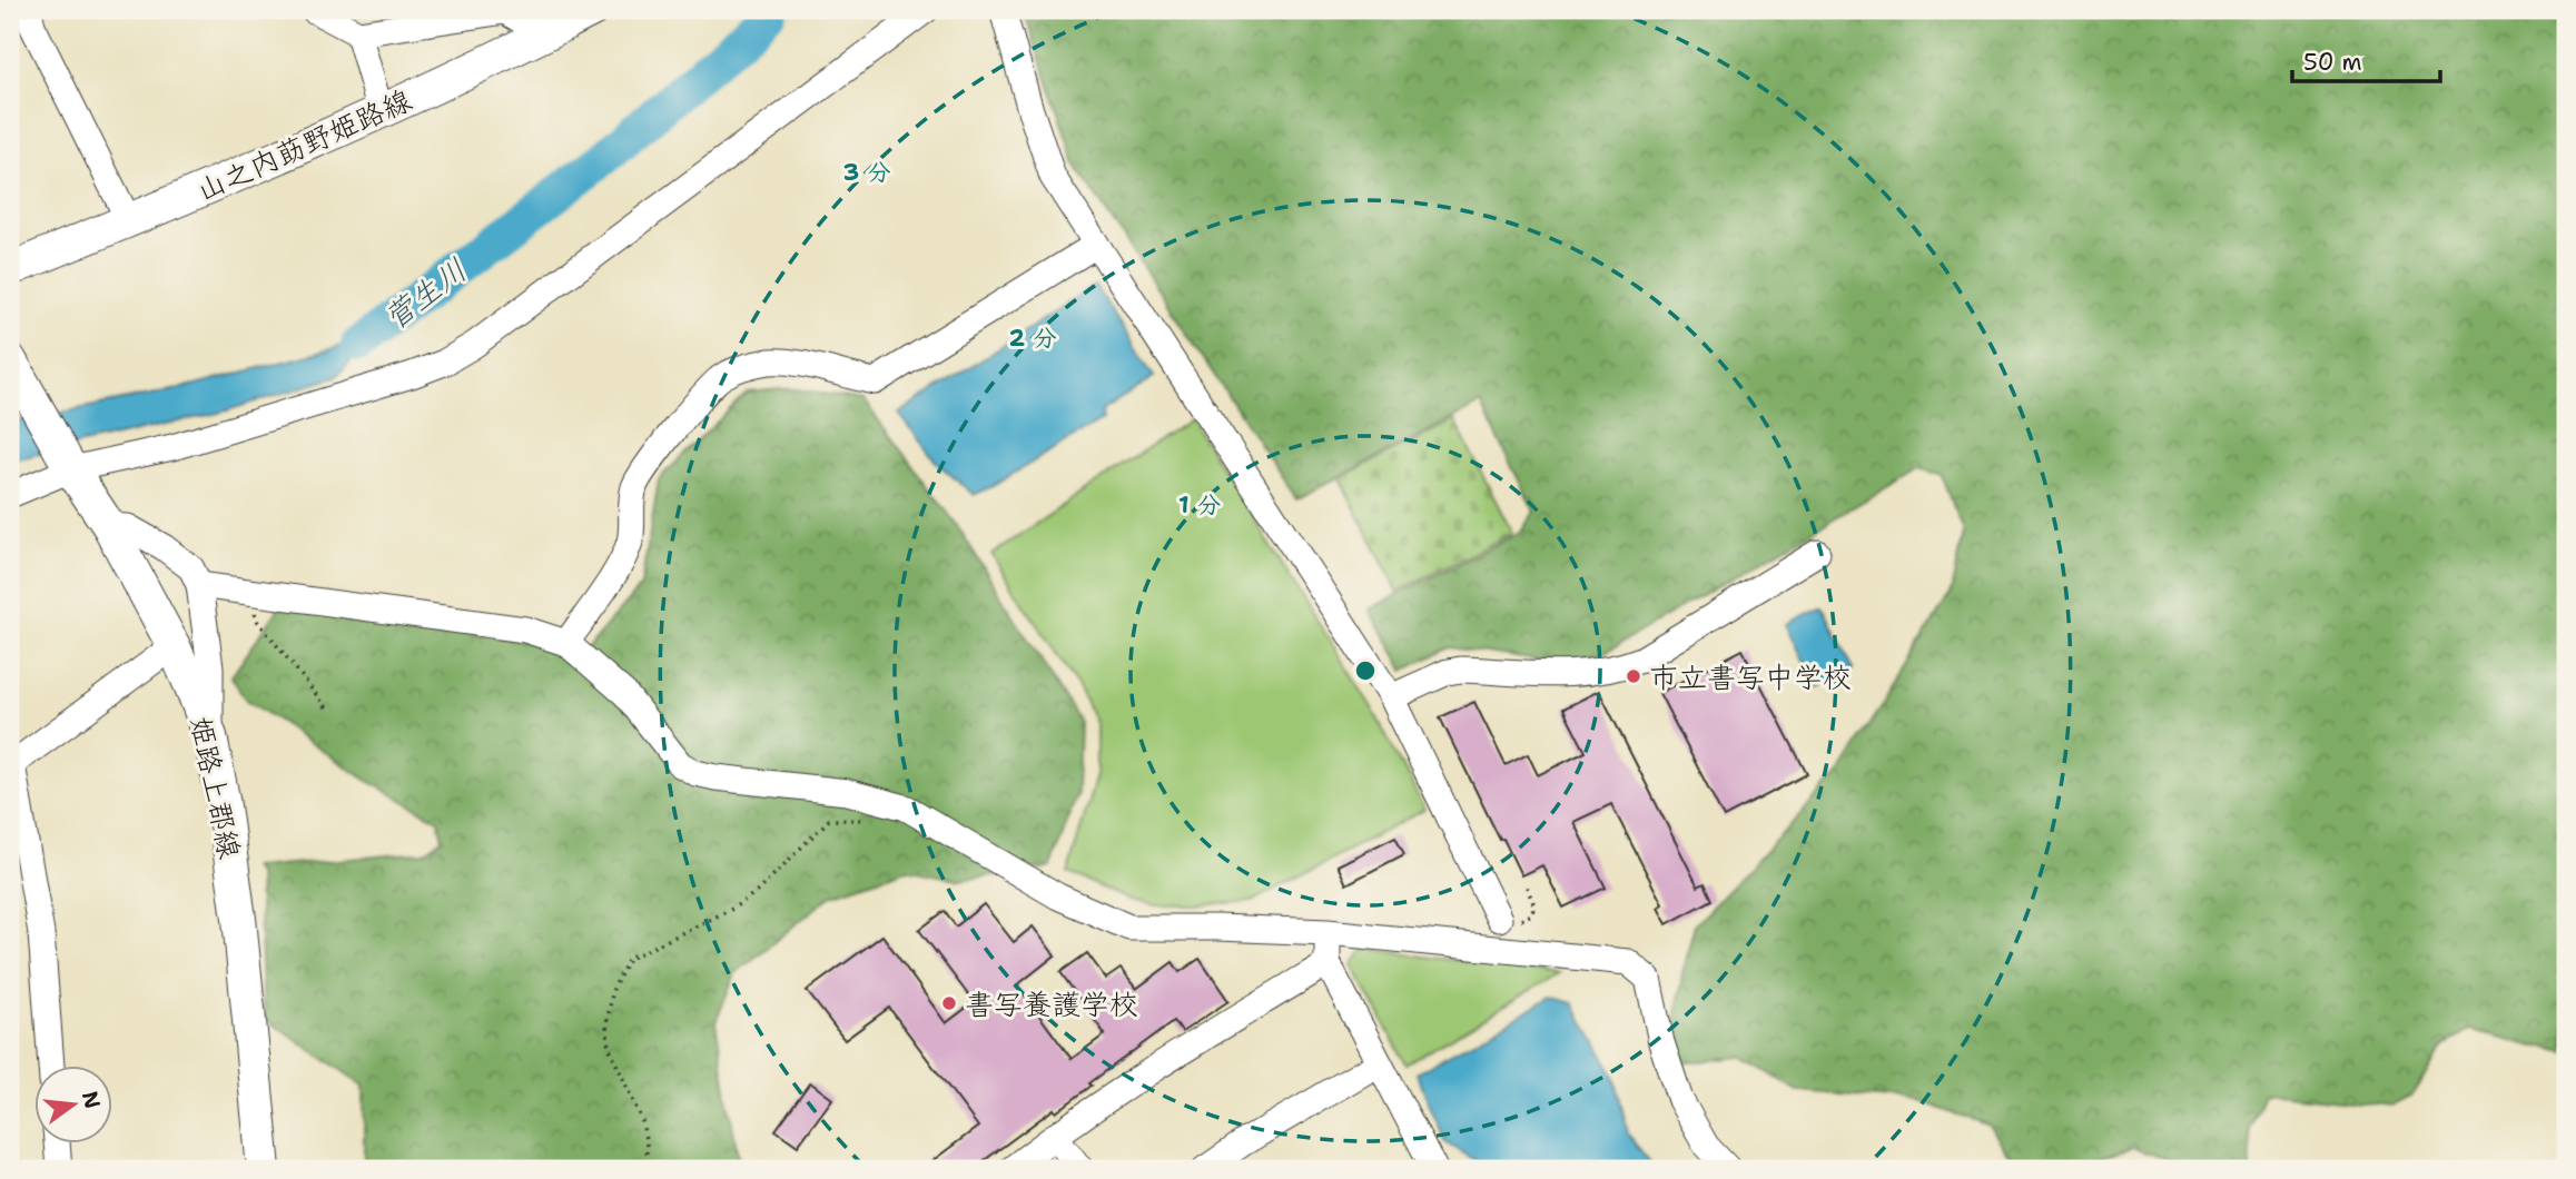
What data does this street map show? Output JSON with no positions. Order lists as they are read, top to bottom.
{
  "streets": {
    "main road": ["山之内莇野姫路線", "姫路上郡線"]
  },
  "water": ["菅生川"],
  "places": ["市立書写中学校", "書写養護学校"],
  "scale_bar": "50 m",
  "north": "right",
  "rings": ["3 分", "2 分", "1 分"]
}
